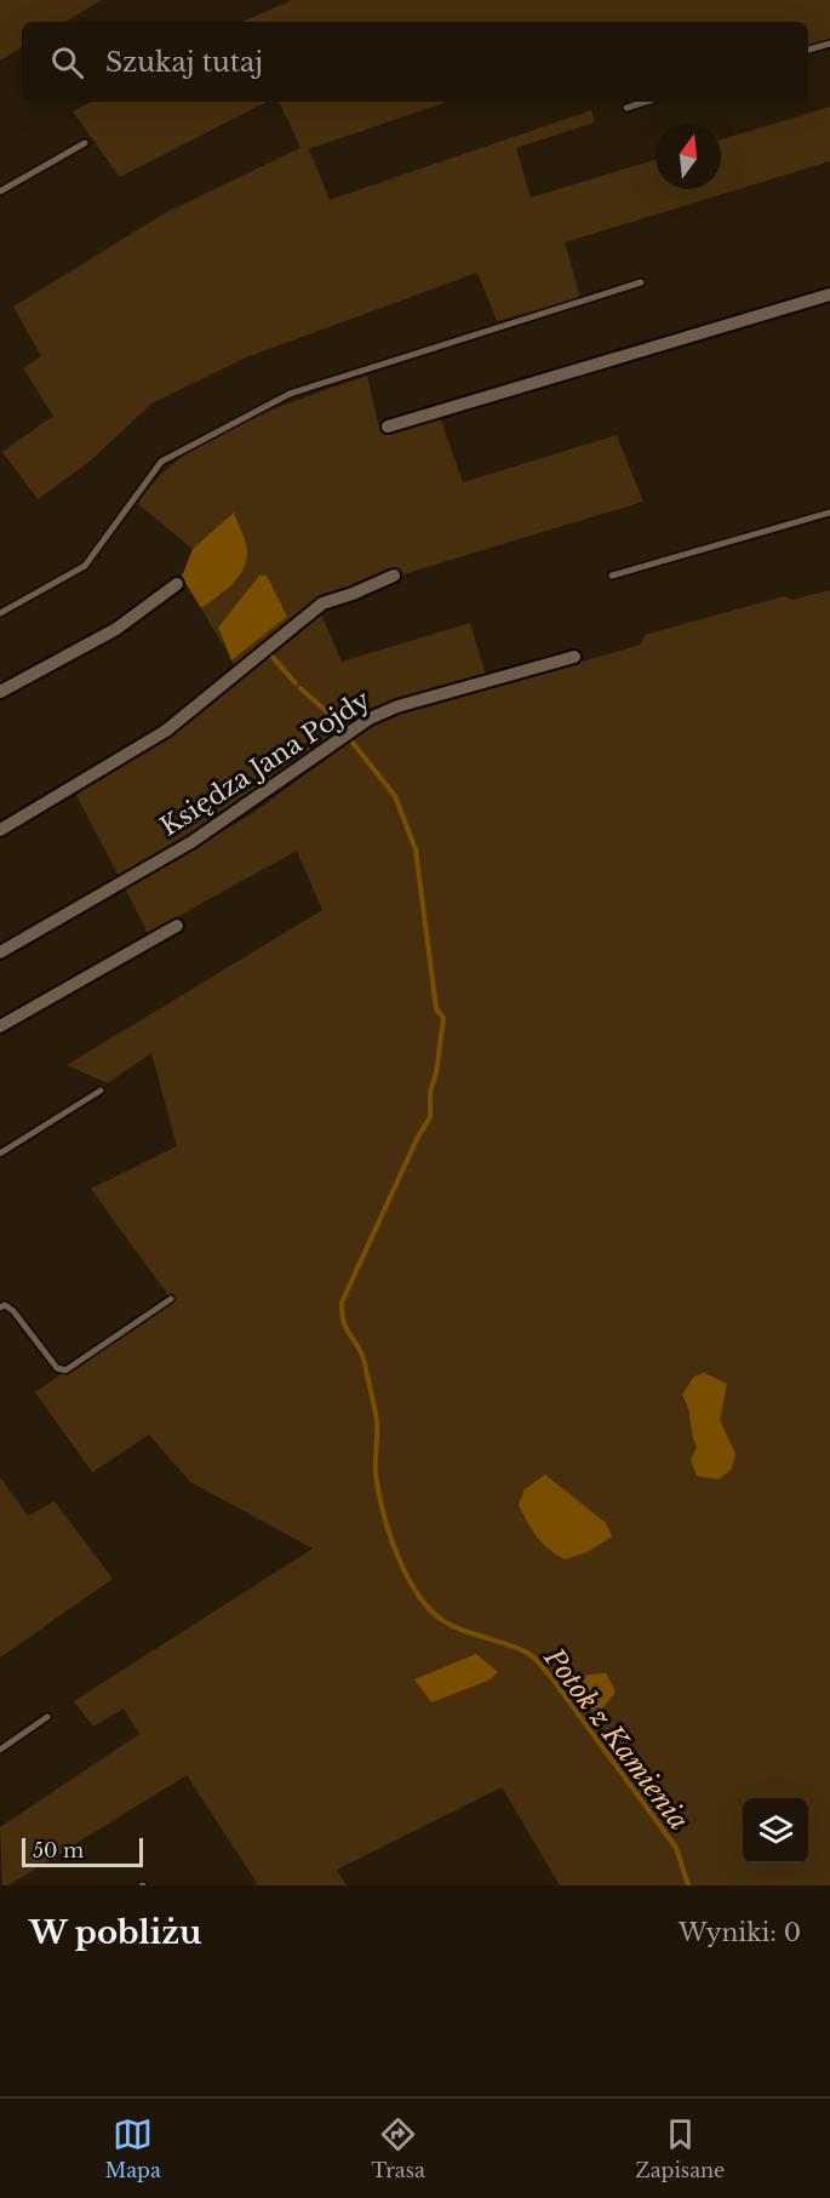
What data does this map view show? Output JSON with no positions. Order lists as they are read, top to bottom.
{
  "streets": {
    "street": ["Księdza Jana Pojdy"]
  },
  "water": ["Potok z Kamienia"],
  "scale_bar": "50 m",
  "north": "top",
  "page": {
    "search": "Szukaj tutaj",
    "scale": "50 m",
    "heading": ["W pobliżu", "Wyniki: 0"],
    "nav": ["Mapa", "Trasa", "Zapisane"]
  }
}
